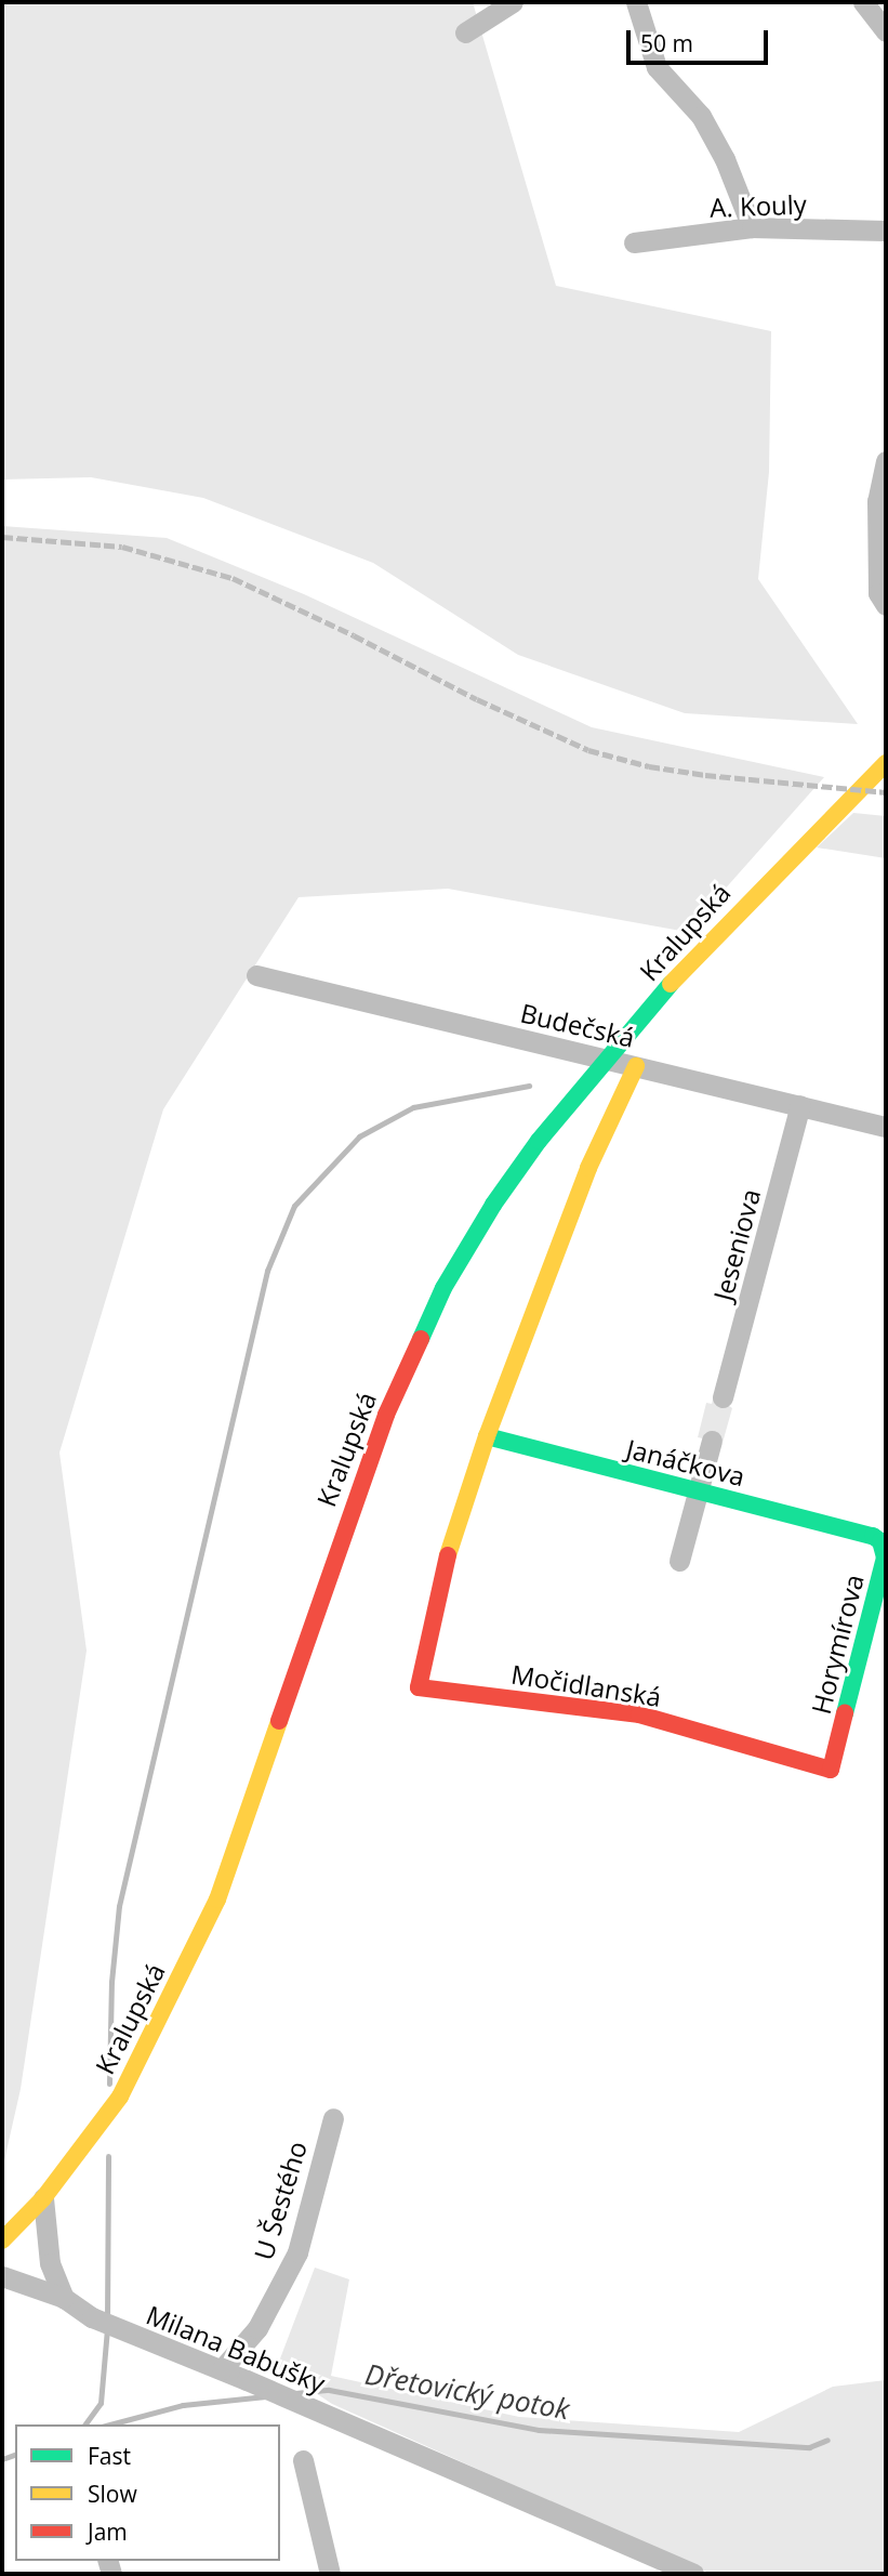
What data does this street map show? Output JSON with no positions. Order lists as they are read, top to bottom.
{
  "streets": {
    "main road": [
      "Kralupská",
      "Janáčkova",
      "Horymírova",
      "Močidlanská"
    ],
    "street": [
      "A. Kouly",
      "Budečská",
      "Jeseniova",
      "U Šestého",
      "Milana Babušky"
    ]
  },
  "crossings": [
    ["Kralupská", "Budečská"],
    ["Budečská", "Jeseniova"],
    ["Janáčkova", "Horymírova"],
    ["Janáčkova", "Močidlanská"],
    ["Horymírova", "Močidlanská"],
    ["U Šestého", "Milana Babušky"]
  ],
  "water": ["Dřetovický potok"],
  "legend": ["Fast", "Slow", "Jam"],
  "scale_bar": "50 m"
}
